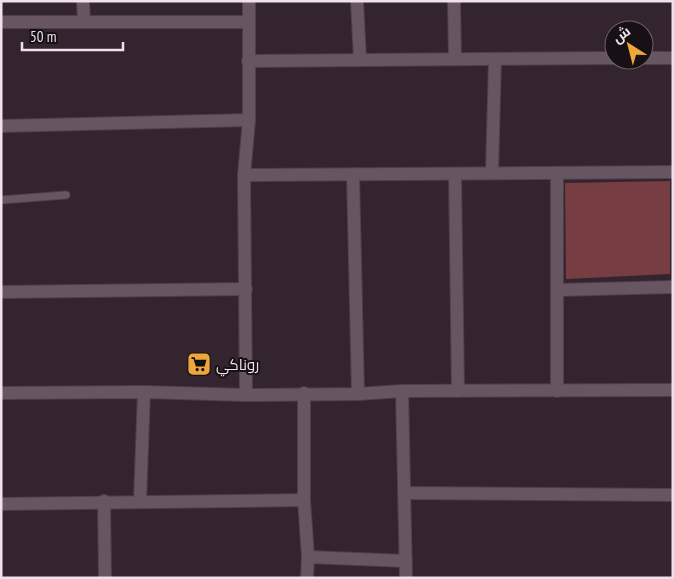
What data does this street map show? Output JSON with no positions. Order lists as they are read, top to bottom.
{
  "places": {
    "supermarket": ["روناكي"]
  },
  "scale_bar": "50 m",
  "north": "top left"
}
